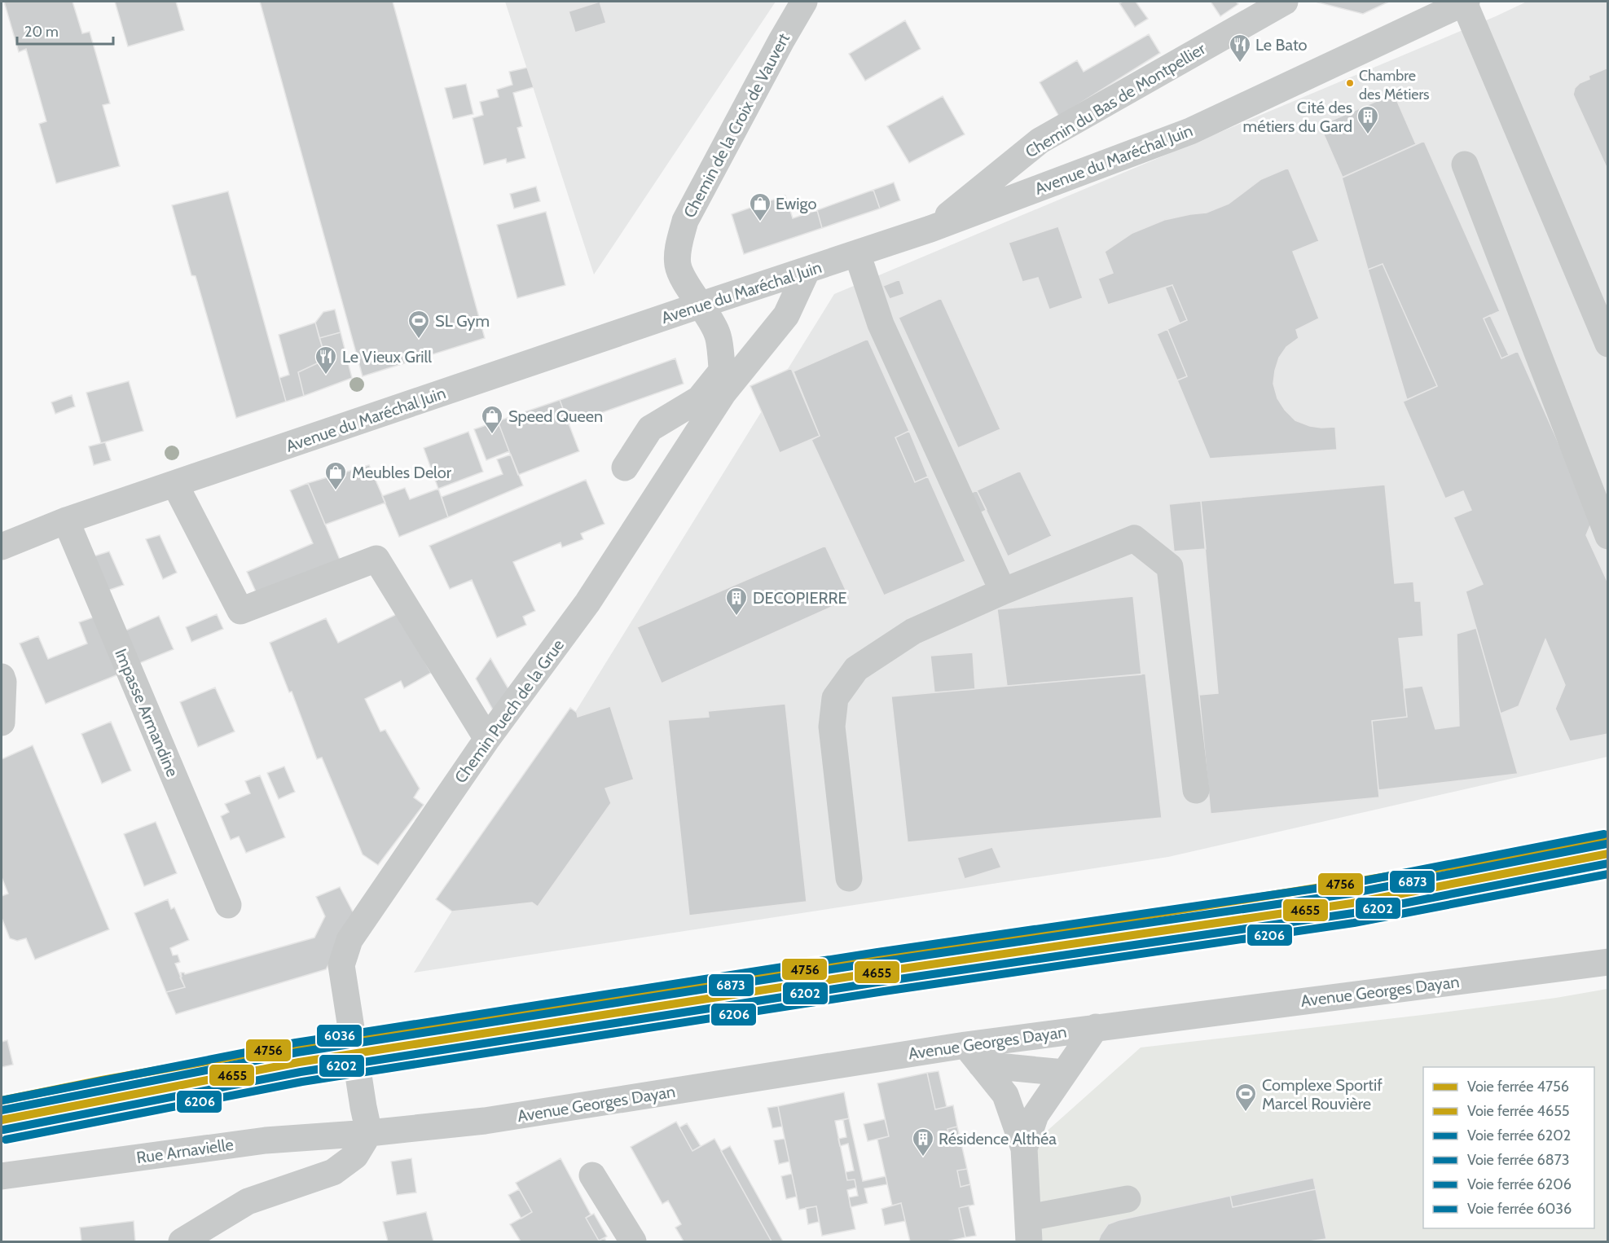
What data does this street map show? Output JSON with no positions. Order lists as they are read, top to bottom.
{
  "streets": {
    "street": [
      "Chemin du Bas de Montpellier",
      "Chemin de la Croix de Vauvert",
      "Avenue du Maréchal Juin",
      "Chemin Puech de la Grue",
      "Impasse Armandine",
      "Avenue Georges Dayan",
      "Rue Arnavielle"
    ]
  },
  "crossings": [
    ["Chemin du Bas de Montpellier", "Avenue du Maréchal Juin"],
    ["Chemin de la Croix de Vauvert", "Avenue du Maréchal Juin"],
    ["Avenue du Maréchal Juin", "Impasse Armandine"],
    ["Chemin Puech de la Grue", "Avenue Georges Dayan"],
    ["Chemin Puech de la Grue", "Rue Arnavielle"],
    ["Avenue Georges Dayan", "Rue Arnavielle"]
  ],
  "places": {
    "restaurant": ["Le Bato", "Le Vieux Grill"],
    "other": ["Chambre des Métiers"],
    "building": ["Cité des métiers du Gard", "DECOPIERRE", "Résidence Althéa"],
    "shop": ["Ewigo", "Speed Queen", "Meubles Delor"],
    "sports": ["SL Gym", "Complexe Sportif Marcel Rouvière"]
  },
  "lines": [
    "rail line 6036",
    "rail line 4756",
    "rail line 6873",
    "rail line 4655",
    "rail line 6202",
    "rail line 6206"
  ],
  "legend": [
    "Voie ferrée 4756",
    "Voie ferrée 4655",
    "Voie ferrée 6202",
    "Voie ferrée 6873",
    "Voie ferrée 6206",
    "Voie ferrée 6036"
  ],
  "scale_bar": "20 m"
}
